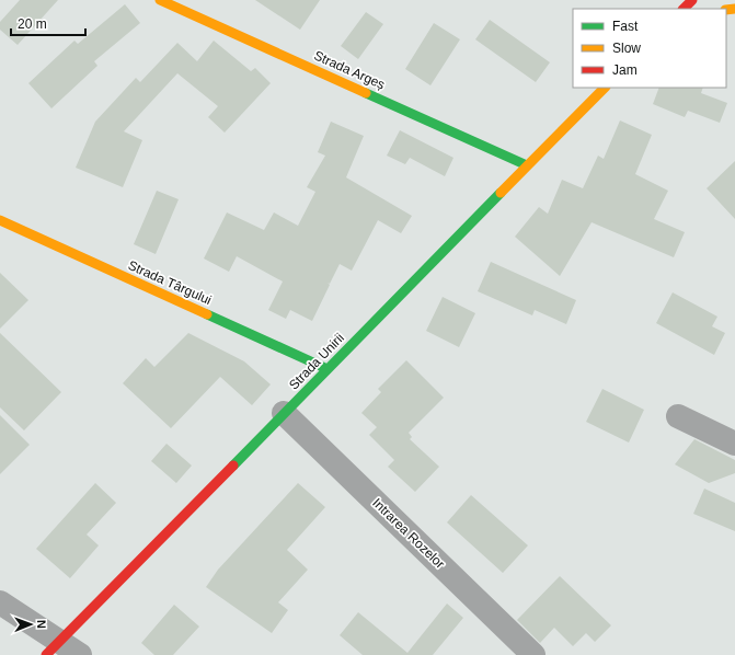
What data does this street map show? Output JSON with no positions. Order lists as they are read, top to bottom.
{
  "streets": {
    "main road": ["Strada Argeș", "Strada Târgului", "Strada Unirii"],
    "street": ["Intrarea Rozelor"]
  },
  "crossings": [
    ["Strada Argeș", "Strada Unirii"],
    ["Strada Târgului", "Strada Unirii"],
    ["Strada Unirii", "Intrarea Rozelor"]
  ],
  "legend": ["Fast", "Slow", "Jam"],
  "scale_bar": "20 m",
  "north": "right"
}
